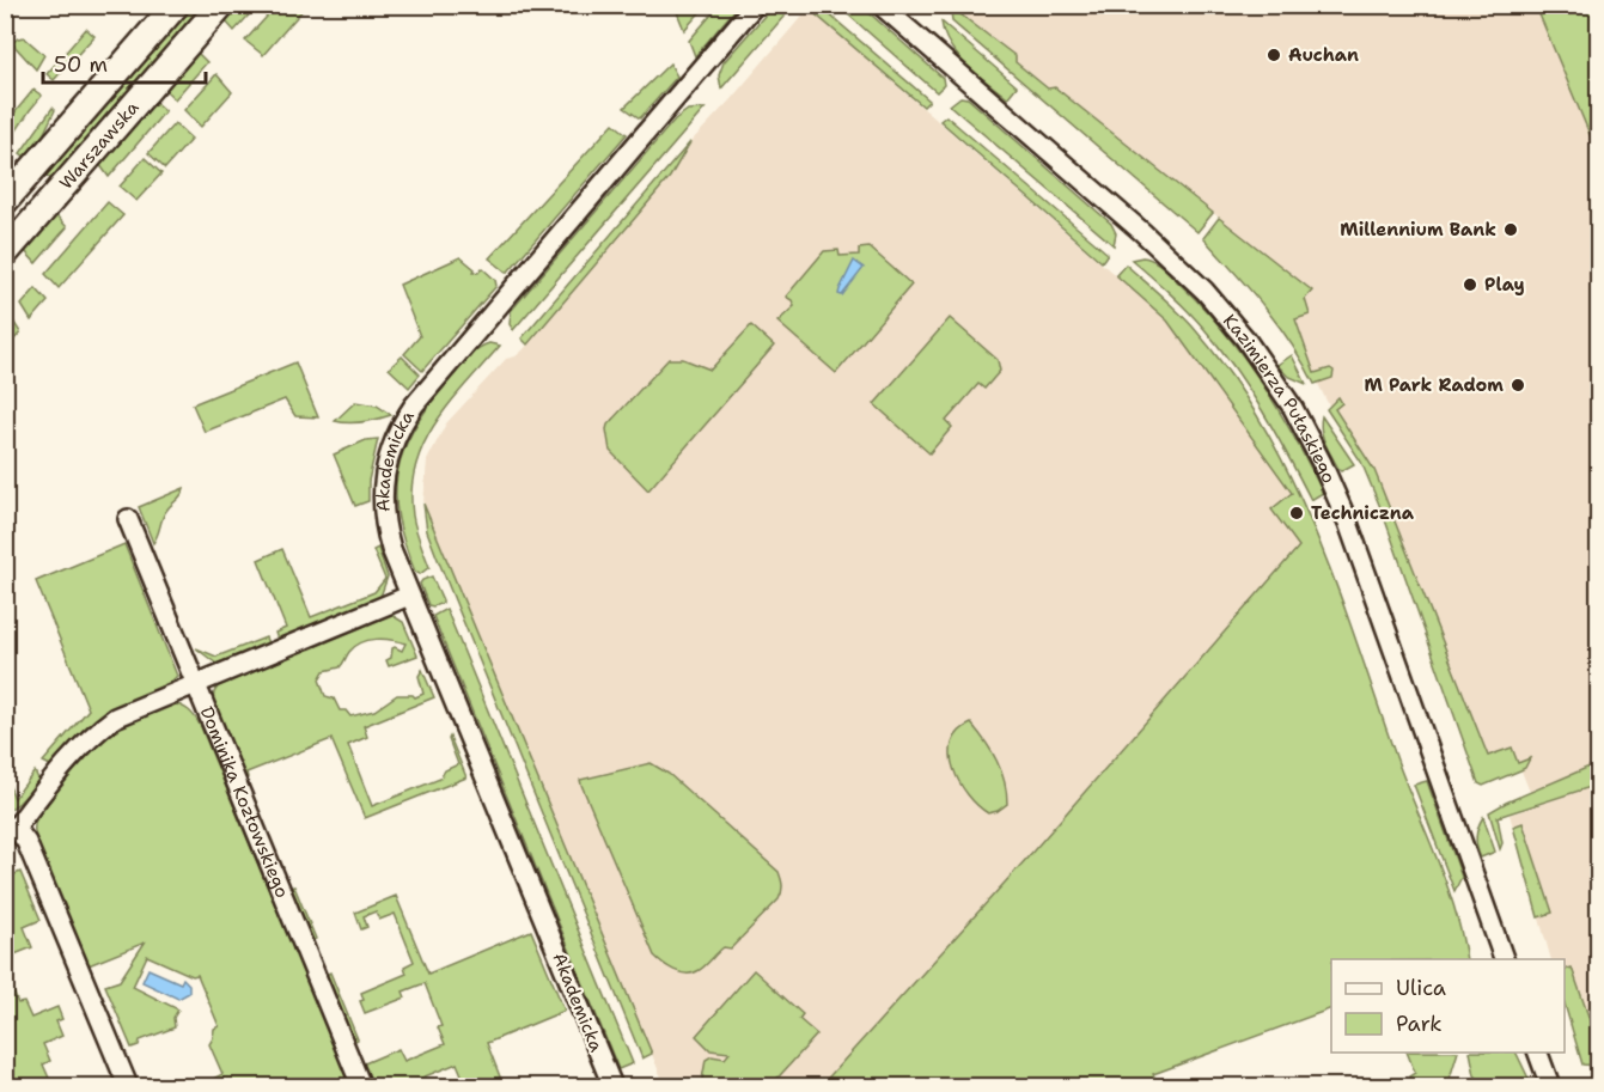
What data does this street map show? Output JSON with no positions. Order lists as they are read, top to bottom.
{
  "streets": {
    "main road": ["Warszawska"],
    "street": ["Kazimierza Pułaskiego", "Akademicka", "Dominika Kozłowskiego"]
  },
  "places": [
    "Auchan",
    "Millennium Bank",
    "Play",
    "M Park Radom",
    "Techniczna"
  ],
  "legend": ["Ulica", "Park"],
  "scale_bar": "50 m"
}
